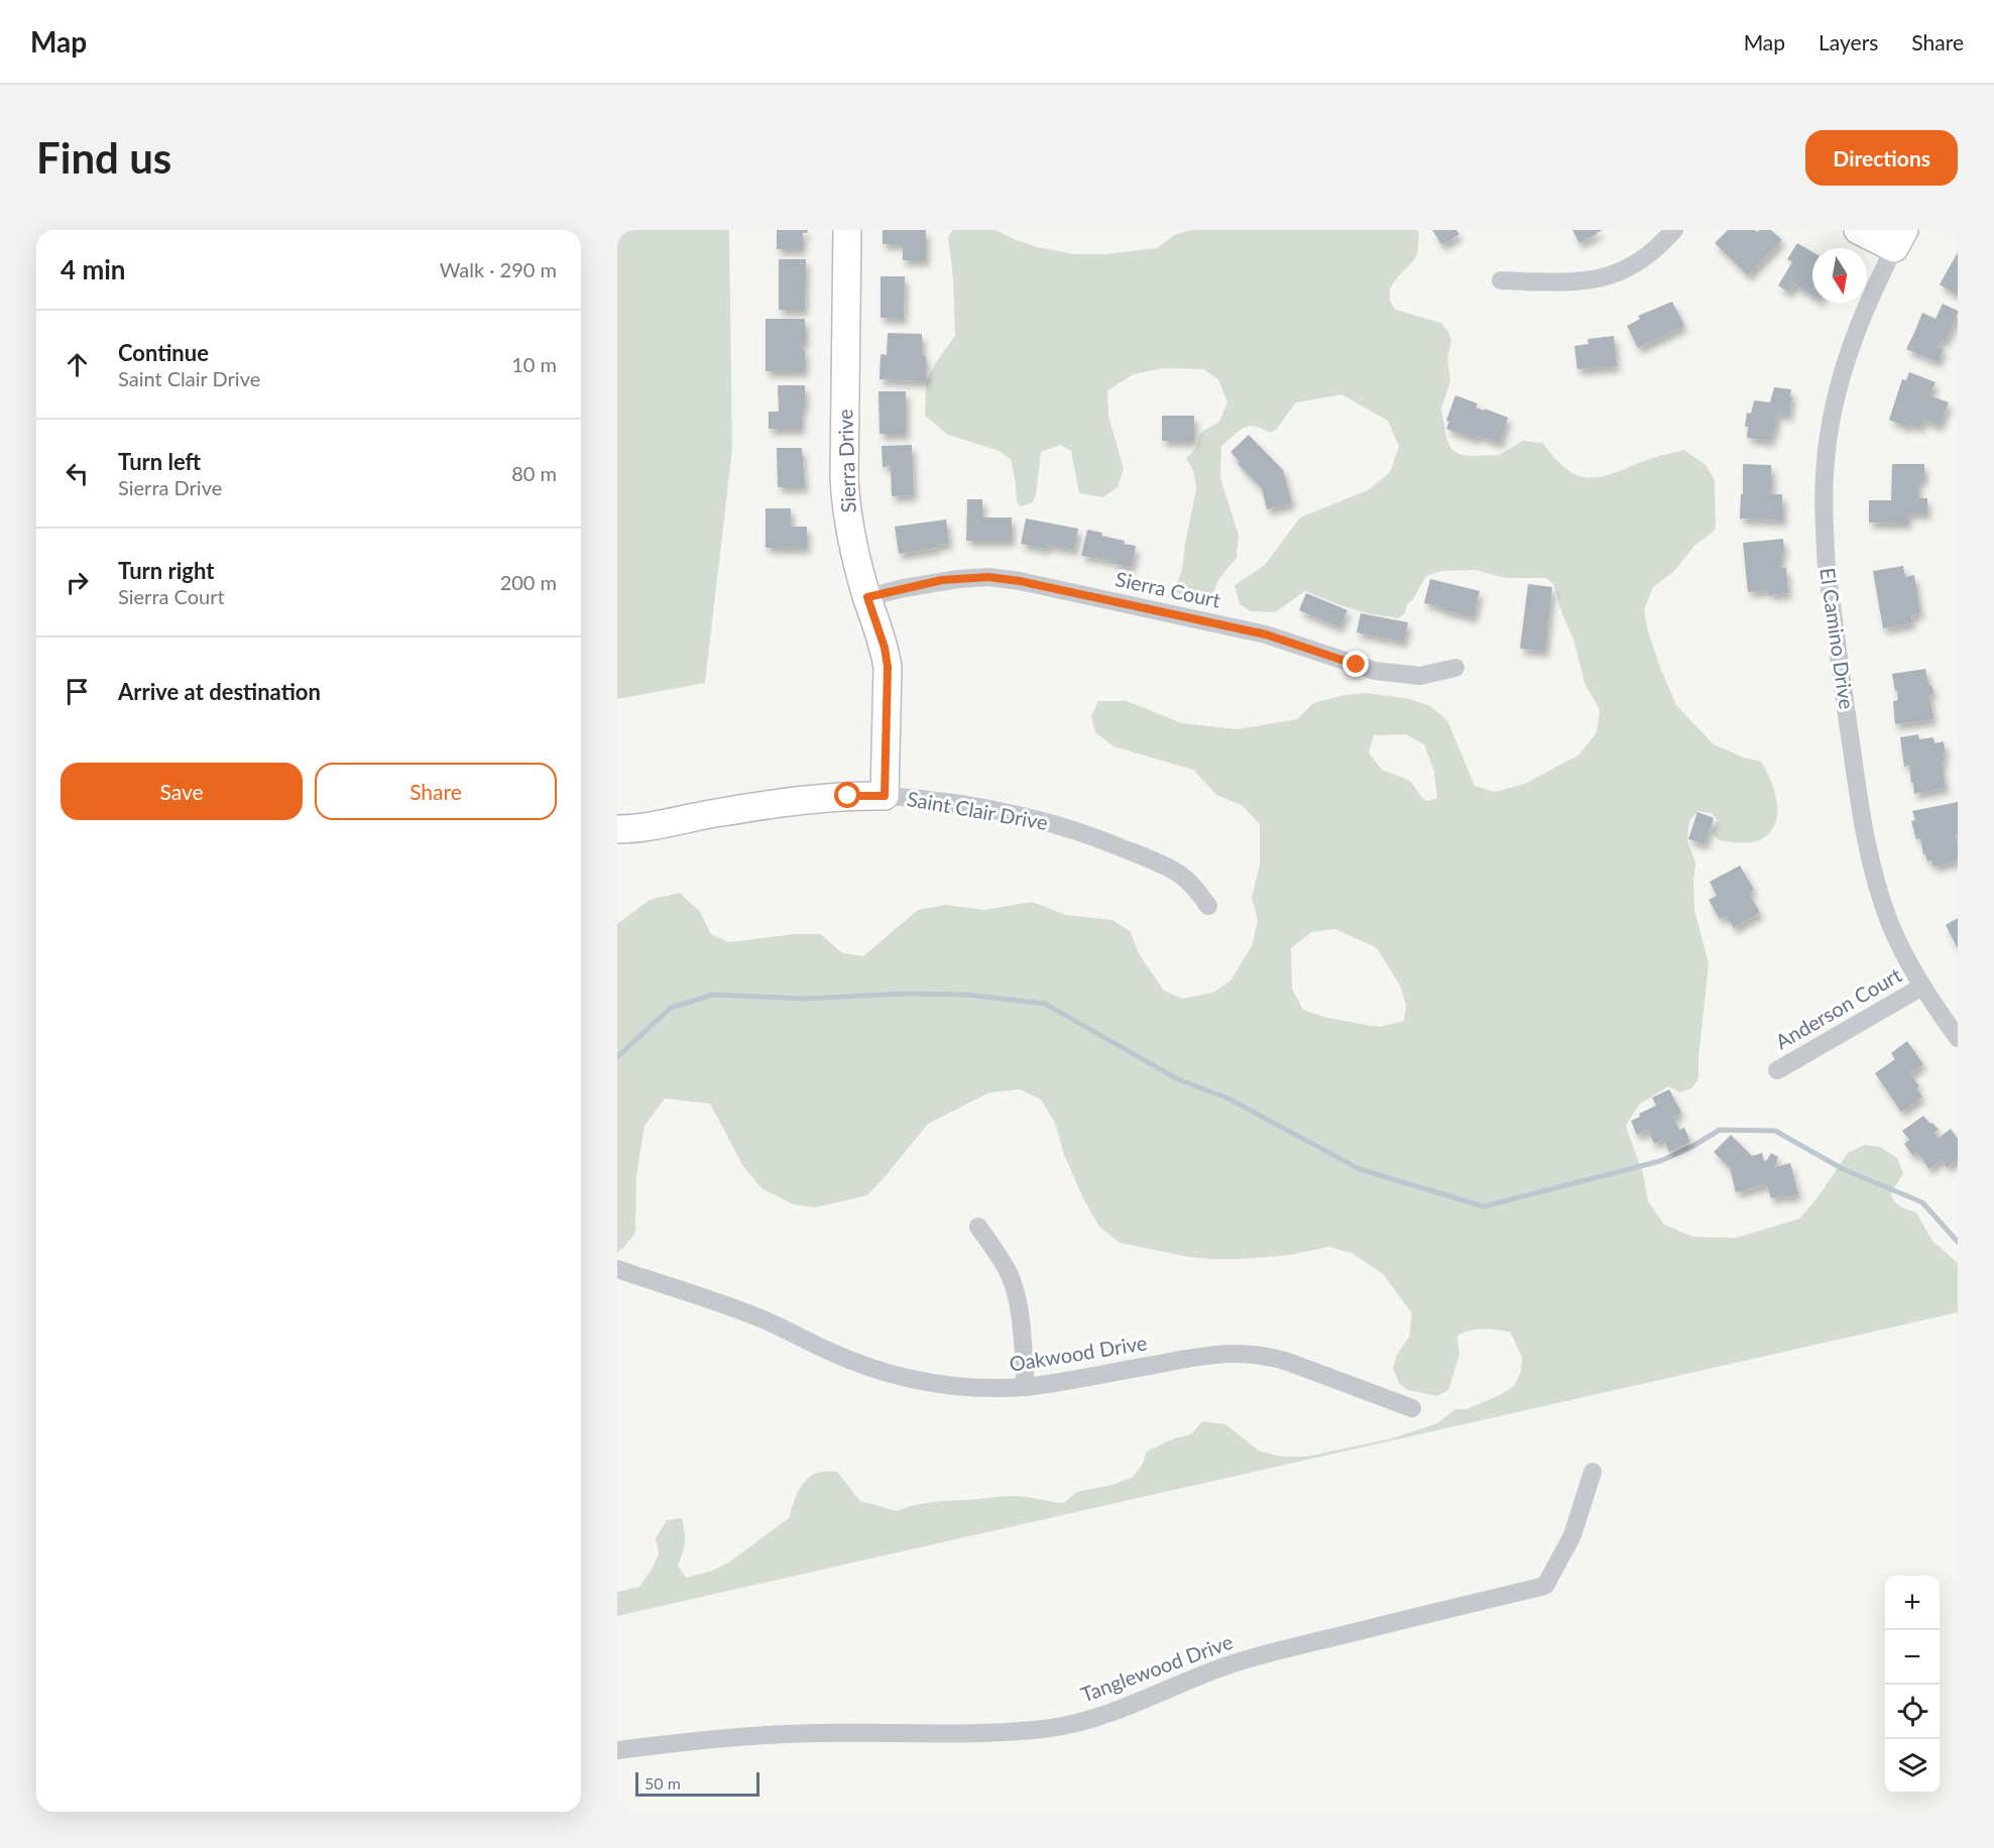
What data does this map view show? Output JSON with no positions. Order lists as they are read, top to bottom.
{
  "streets": {
    "street": [
      "Sierra Drive",
      "Sierra Court",
      "El Camino Drive",
      "Saint Clair Drive",
      "Anderson Court",
      "Oakwood Drive",
      "Tanglewood Drive"
    ]
  },
  "crossings": [
    ["Sierra Drive", "Sierra Court"],
    ["Sierra Drive", "Saint Clair Drive"],
    ["El Camino Drive", "Anderson Court"]
  ],
  "scale_bar": "50 m",
  "north": "bottom",
  "page": {
    "header": "Map",
    "nav": ["Map", "Layers", "Share"],
    "buttons": [
      "Directions",
      ["Save", "Share"]
    ],
    "title": "Find us",
    "heading": ["4 min", "Walk · 290 m"],
    "list": [
      ["Continue", "Saint Clair Drive", "10 m"],
      ["Turn left", "Sierra Drive", "80 m"],
      ["Turn right", "Sierra Court", "200 m"],
      "Arrive at destination"
    ],
    "map_buttons": ["+", "−"],
    "scale": "50 m"
  }
}
